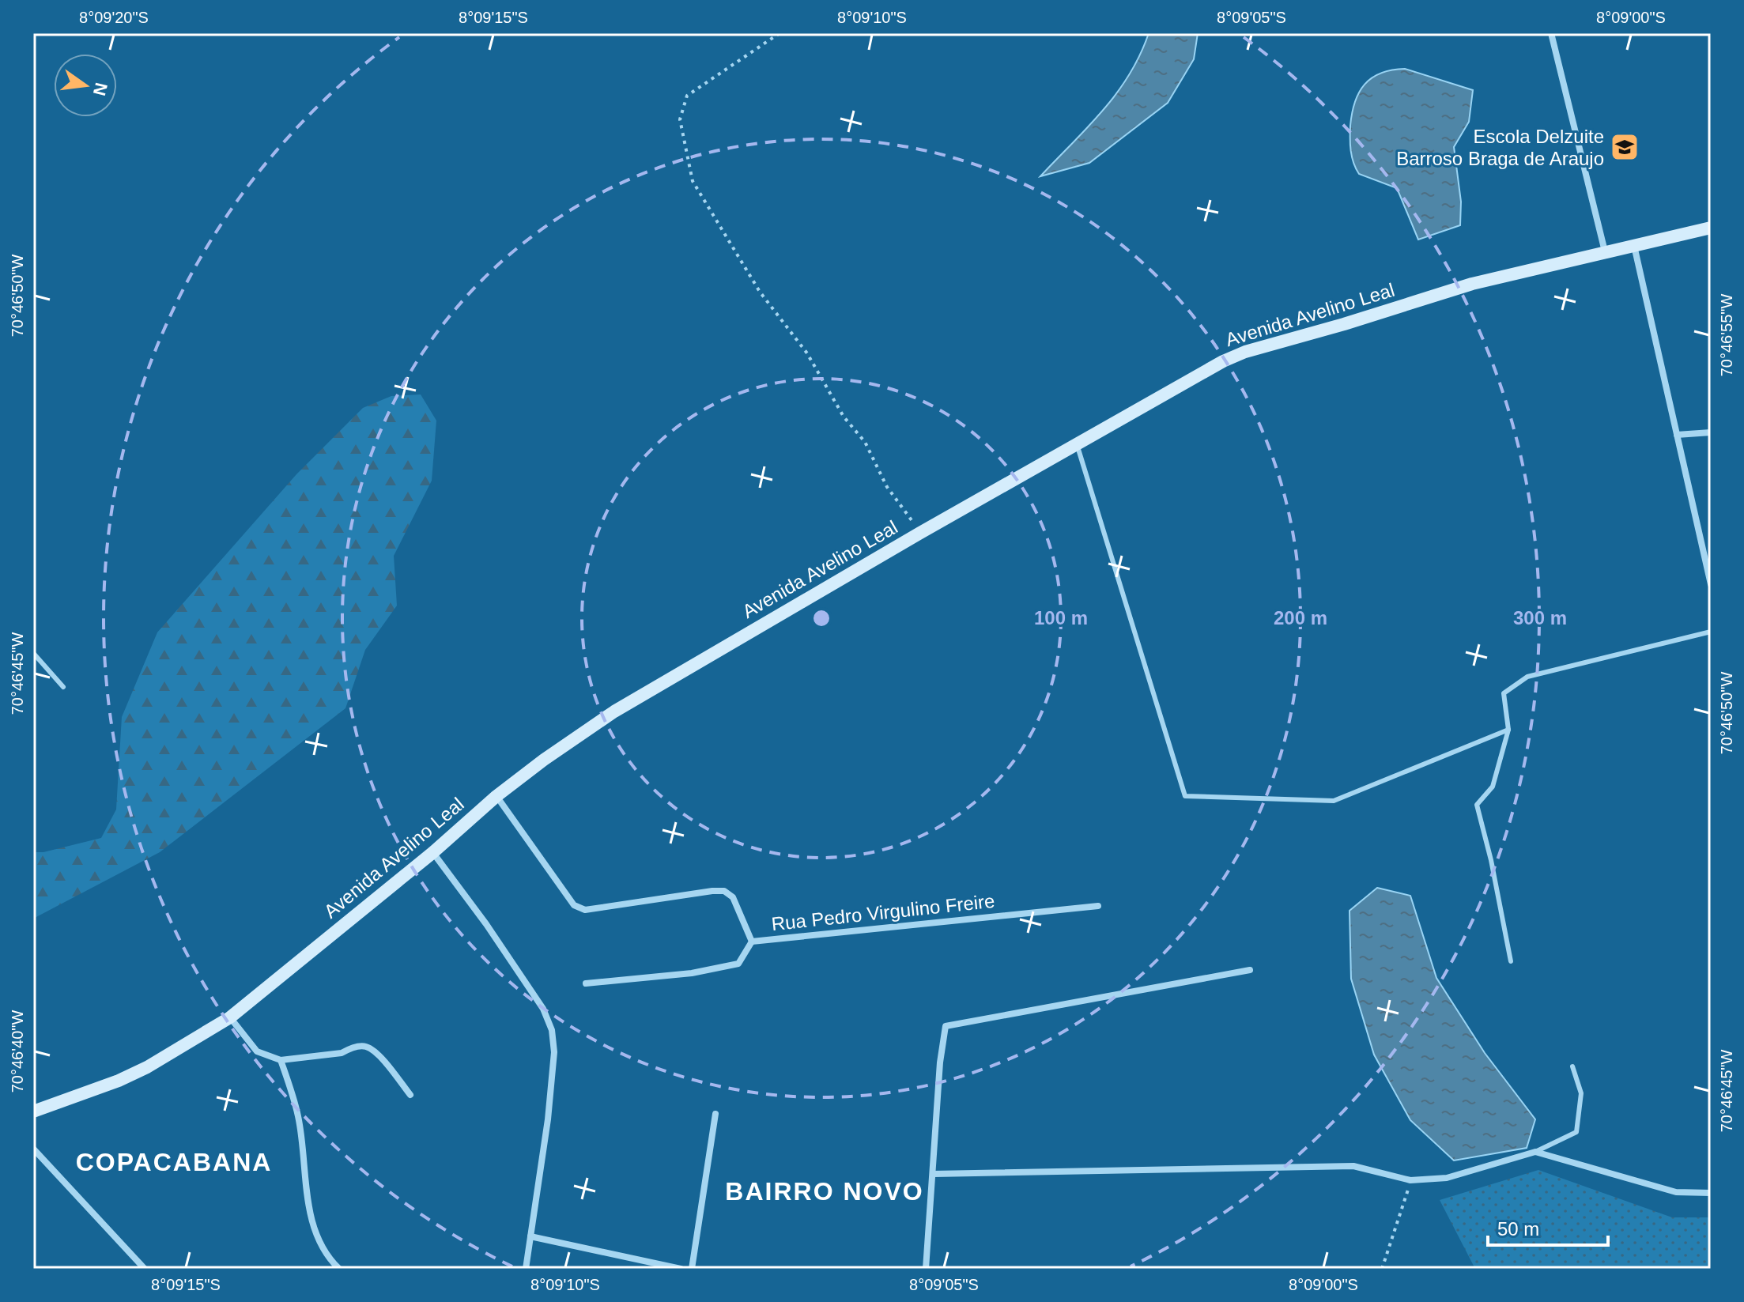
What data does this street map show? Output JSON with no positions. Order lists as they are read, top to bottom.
{
  "streets": {
    "main road": ["Avenida Avelino Leal"],
    "street": ["Rua Pedro Virgulino Freire"]
  },
  "crossings": [
    ["Avenida Avelino Leal", "Rua Pedro Virgulino Freire"]
  ],
  "districts": ["COPACABANA", "BAIRRO NOVO"],
  "places": {
    "school or university": ["Escola Delzuite Barroso Braga de Araujo"]
  },
  "scale_bar": "50 m",
  "north": "right",
  "coordinates": [
    "8°09'20\"S",
    "8°09'15\"S",
    "8°09'10\"S",
    "8°09'05\"S",
    "8°09'00\"S",
    "70°46'50\"W",
    "70°46'55\"W",
    "70°46'45\"W",
    "70°46'40\"W"
  ],
  "rings": ["100 m", "200 m", "300 m"]
}
